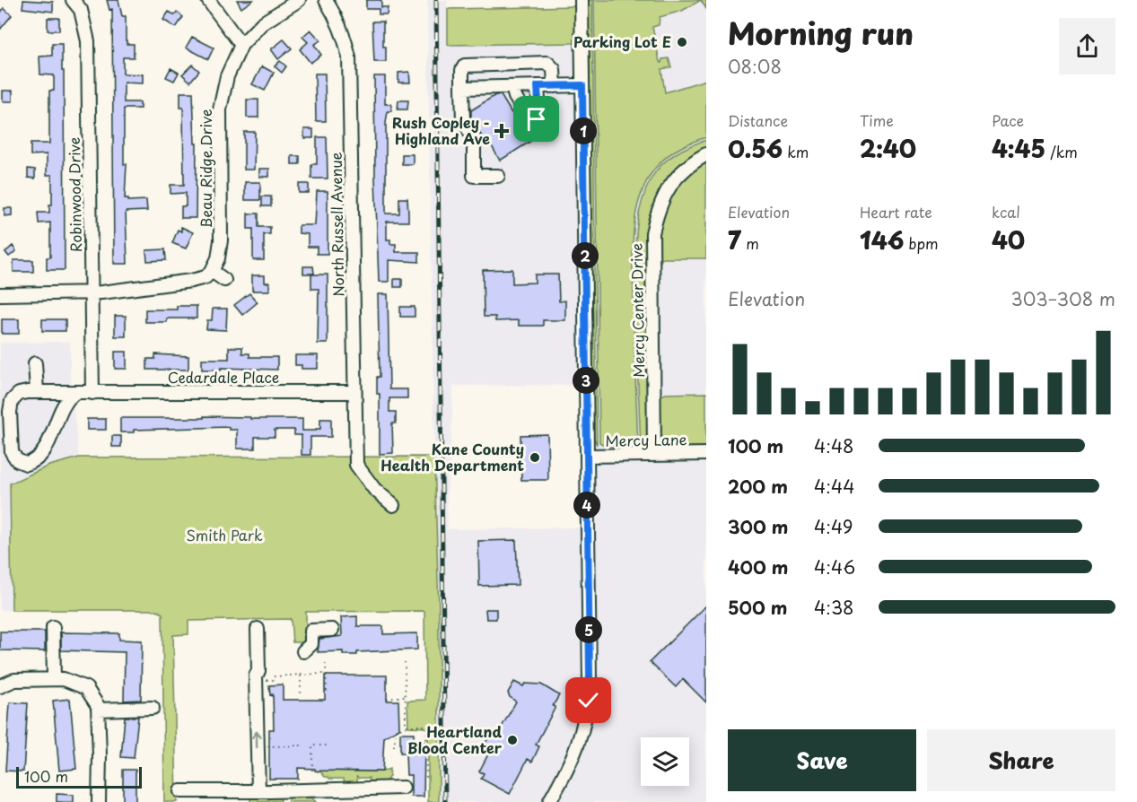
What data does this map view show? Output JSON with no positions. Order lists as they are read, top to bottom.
{
  "streets": {
    "street": [
      "Beau Ridge Drive",
      "Robinwood Drive",
      "North Russell Avenue",
      "Mercy Center Drive",
      "Cedardale Place",
      "Mercy Lane"
    ]
  },
  "crossings": [
    ["Robinwood Drive", "Cedardale Place"],
    ["North Russell Avenue", "Cedardale Place"],
    ["Mercy Center Drive", "Mercy Lane"]
  ],
  "parks": ["Smith Park"],
  "places": {
    "other": ["Parking Lot E", "Kane County Health Department", "Heartland Blood Center"],
    "health": ["Rush Copley - Highland Ave"]
  },
  "scale_bar": "100 m",
  "page": {
    "heading": ["Morning run", "08:08"],
    "stats": [
      ["Distance", "0.56 km"],
      ["Time", "2:40"],
      ["Pace", "4:45 /km"],
      ["Elevation", "7 m"],
      ["Heart rate", "146 bpm"],
      ["kcal", "40"]
    ],
    "pins": [
      "1",
      "2",
      "3",
      "4",
      "5"
    ],
    "chart": ["Elevation", "303–308 m"],
    "list": [
      {
        "name": "100 m",
        "note": "4:48"
      },
      {
        "name": "200 m",
        "note": "4:44"
      },
      {
        "name": "300 m",
        "note": "4:49"
      },
      {
        "name": "400 m",
        "note": "4:46"
      },
      {
        "name": "500 m",
        "note": "4:38"
      }
    ],
    "buttons": ["Save", "Share"],
    "scale": "100 m"
  }
}
